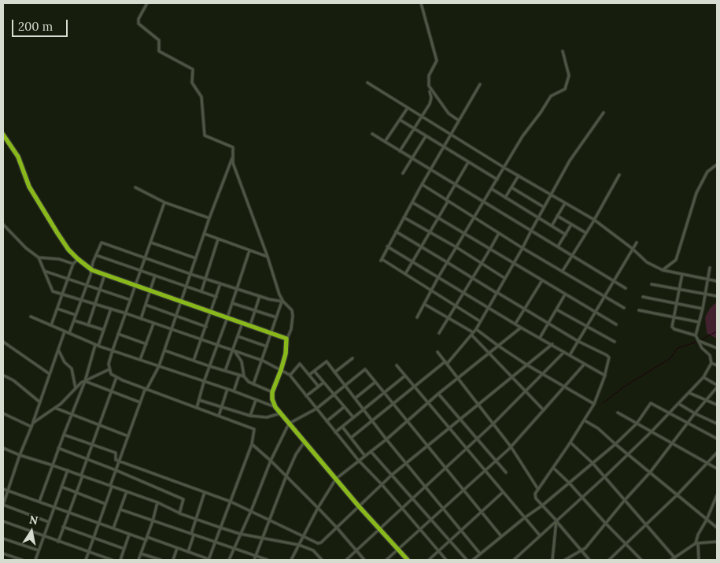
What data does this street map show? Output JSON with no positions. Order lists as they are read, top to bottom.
{
  "scale_bar": "200 m",
  "north": "top"
}
